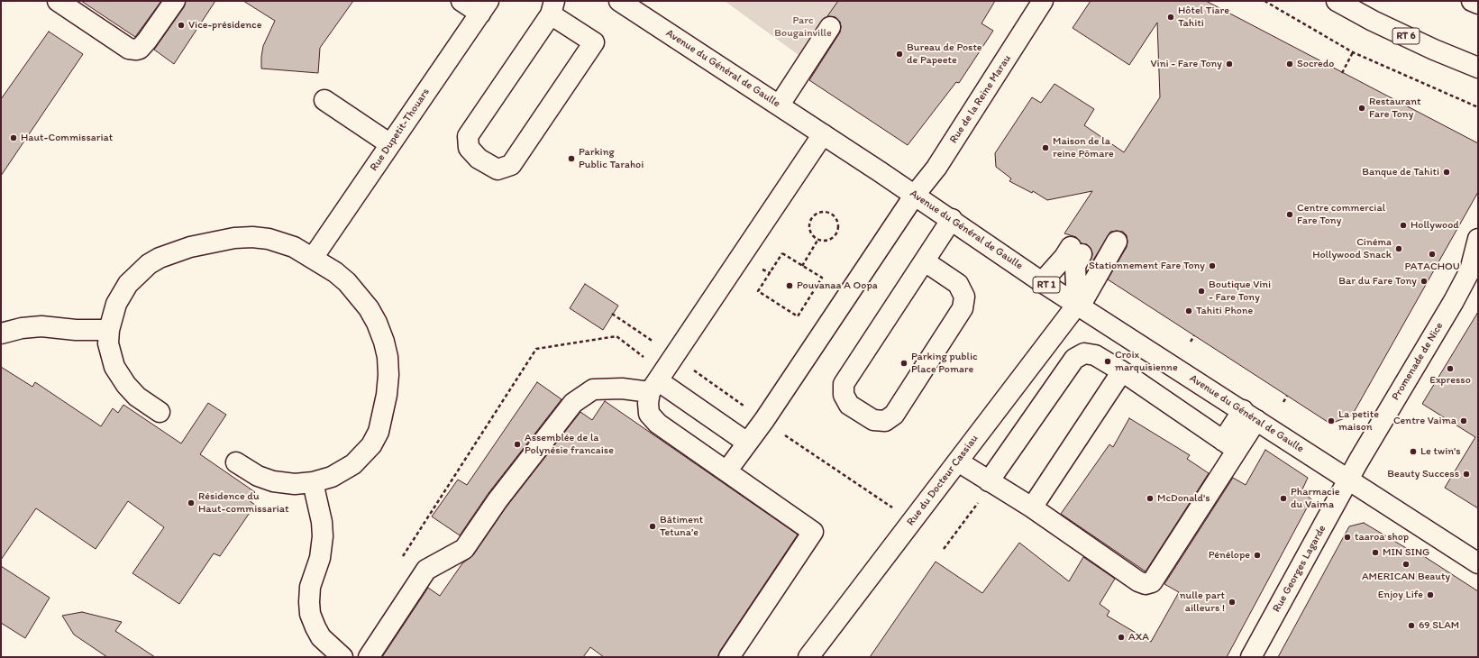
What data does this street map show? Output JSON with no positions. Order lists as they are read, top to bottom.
{
  "streets": {
    "main road": [
      "RT 6",
      "Avenue du Général de Gaulle",
      "Rue de la Reine Marau",
      "Rue Dupetit-Thouars",
      "RT 1",
      "Promenade de Nice",
      "Rue du Docteur Cassiau",
      "Rue Georges Lagarde"
    ]
  },
  "crossings": [
    ["Avenue du Général de Gaulle", "Rue de la Reine Marau"],
    ["Avenue du Général de Gaulle", "Promenade de Nice"],
    ["Avenue du Général de Gaulle", "Rue du Docteur Cassiau"],
    ["Avenue du Général de Gaulle", "Rue Georges Lagarde"],
    ["Promenade de Nice", "Rue Georges Lagarde"]
  ],
  "parks": ["Parc Bougainville"],
  "places": [
    "Hôtel Tiare Tahiti",
    "Vice-présidence",
    "Bureau de Poste de Papeete",
    "Vini - Fare Tony",
    "Socredo",
    "Restaurant Fare Tony",
    "Haut-Commissariat",
    "Maison de la reine Pōmare",
    "Parking Public Tarahoi",
    "Banque de Tahiti",
    "Centre commercial Fare Tony",
    "Hollywood",
    "Cinéma Hollywood Snack",
    "PATACHOU",
    "Stationnement Fare Tony",
    "Bar du Fare Tony",
    "Pouvanaa A Oopa",
    "Boutique Vini - Fare Tony",
    "Tahiti Phone",
    "Croix marquisienne",
    "Parking public Place Pomare",
    "Expresso",
    "La petite maison",
    "Centre Vaima",
    "Assemblée de la Polynésie francaise",
    "Le twin's",
    "Beauty Success",
    "McDonald's",
    "Pharmacie du Vaima",
    "Résidence du Haut-commissariat",
    "Bâtiment Tetuna’e",
    "taaroa shop",
    "MIN SING",
    "Pénélope",
    "AMERICAN Beauty",
    "Enjoy Life",
    "nulle part ailleurs !",
    "69 SLAM",
    "AXA"
  ]
}
